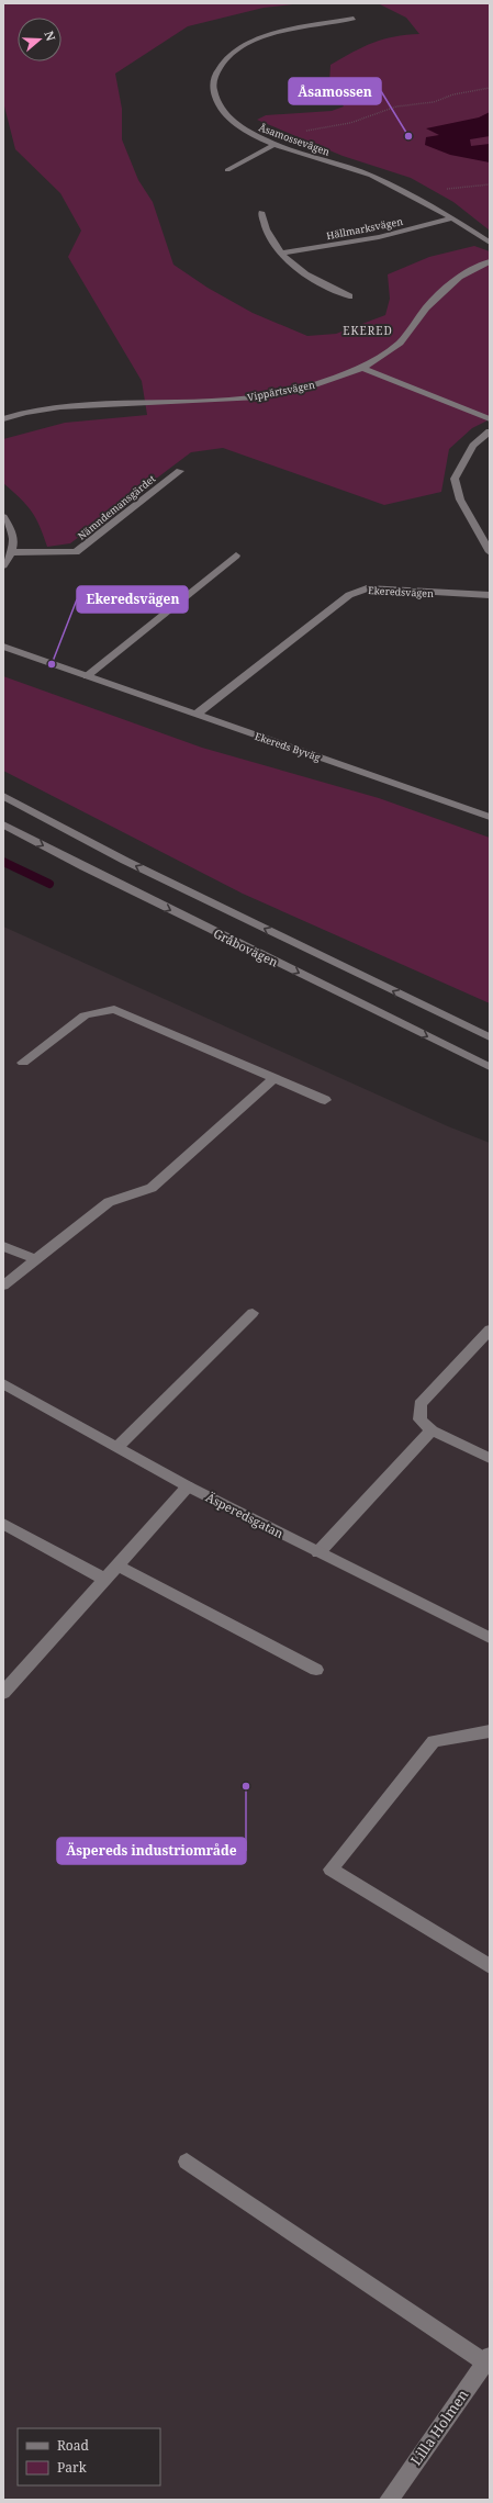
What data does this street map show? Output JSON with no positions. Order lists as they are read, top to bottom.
{
  "streets": {
    "street": [
      "Åsamossevägen",
      "Hällmarksvägen",
      "Vippärtsvägen",
      "Nämndemansgärdet",
      "Ekeredsvägen",
      "Ekereds Byväg",
      "Gråbovägen",
      "Äsperedsgatan",
      "Lilla Holmen"
    ]
  },
  "crossings": [
    ["Åsamossevägen", "Hällmarksvägen"],
    ["Ekeredsvägen", "Ekereds Byväg"]
  ],
  "districts": ["EKERED"],
  "places": ["Åsamossen", "Ekeredsvägen", "Äspereds industriområde"],
  "legend": ["Road", "Park"],
  "north": "right"
}
